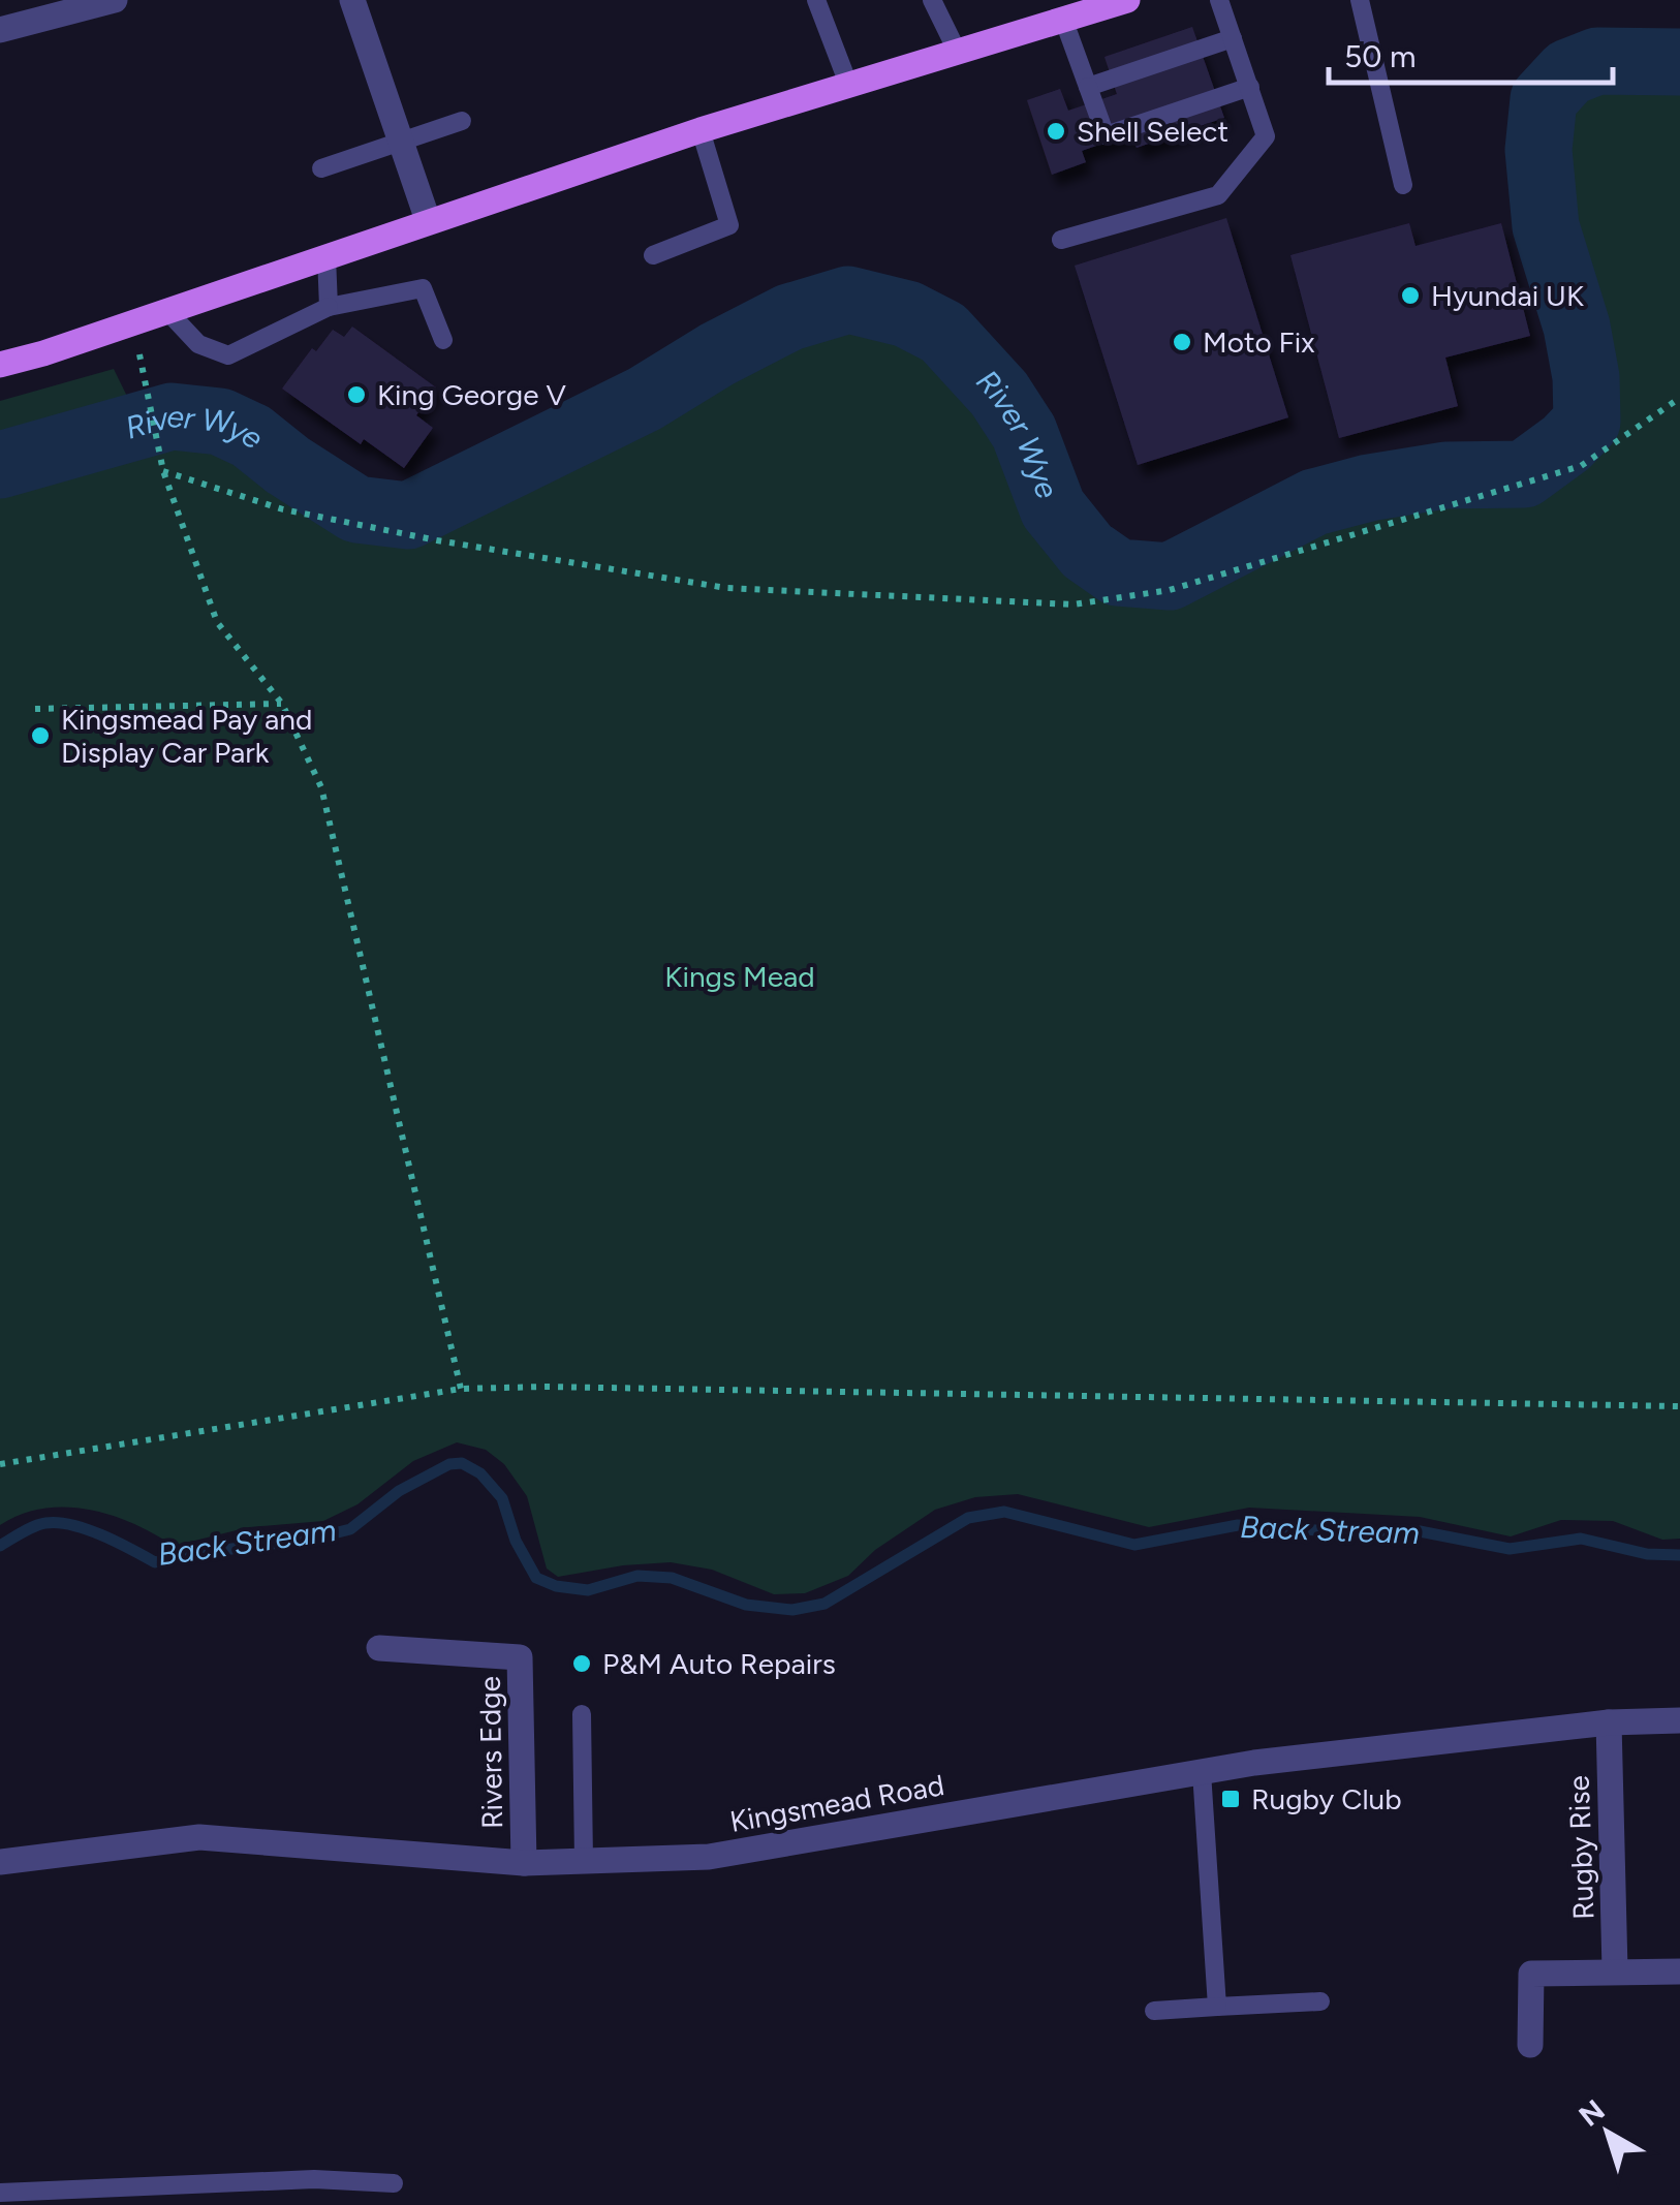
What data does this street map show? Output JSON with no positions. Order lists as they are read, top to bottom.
{
  "streets": {
    "street": ["Rivers Edge", "Kingsmead Road", "Rugby Rise"]
  },
  "crossings": [
    ["Rivers Edge", "Kingsmead Road"],
    ["Kingsmead Road", "Rugby Rise"]
  ],
  "water": ["River Wye", "Back Stream"],
  "parks": ["Kings Mead"],
  "places": {
    "other": [
      "Shell Select",
      "Hyundai UK",
      "Moto Fix",
      "King George V",
      "Kingsmead Pay and Display Car Park",
      "P&M Auto Repairs"
    ],
    "transit": ["Rugby Club"]
  },
  "scale_bar": "50 m",
  "north": "top left"
}
